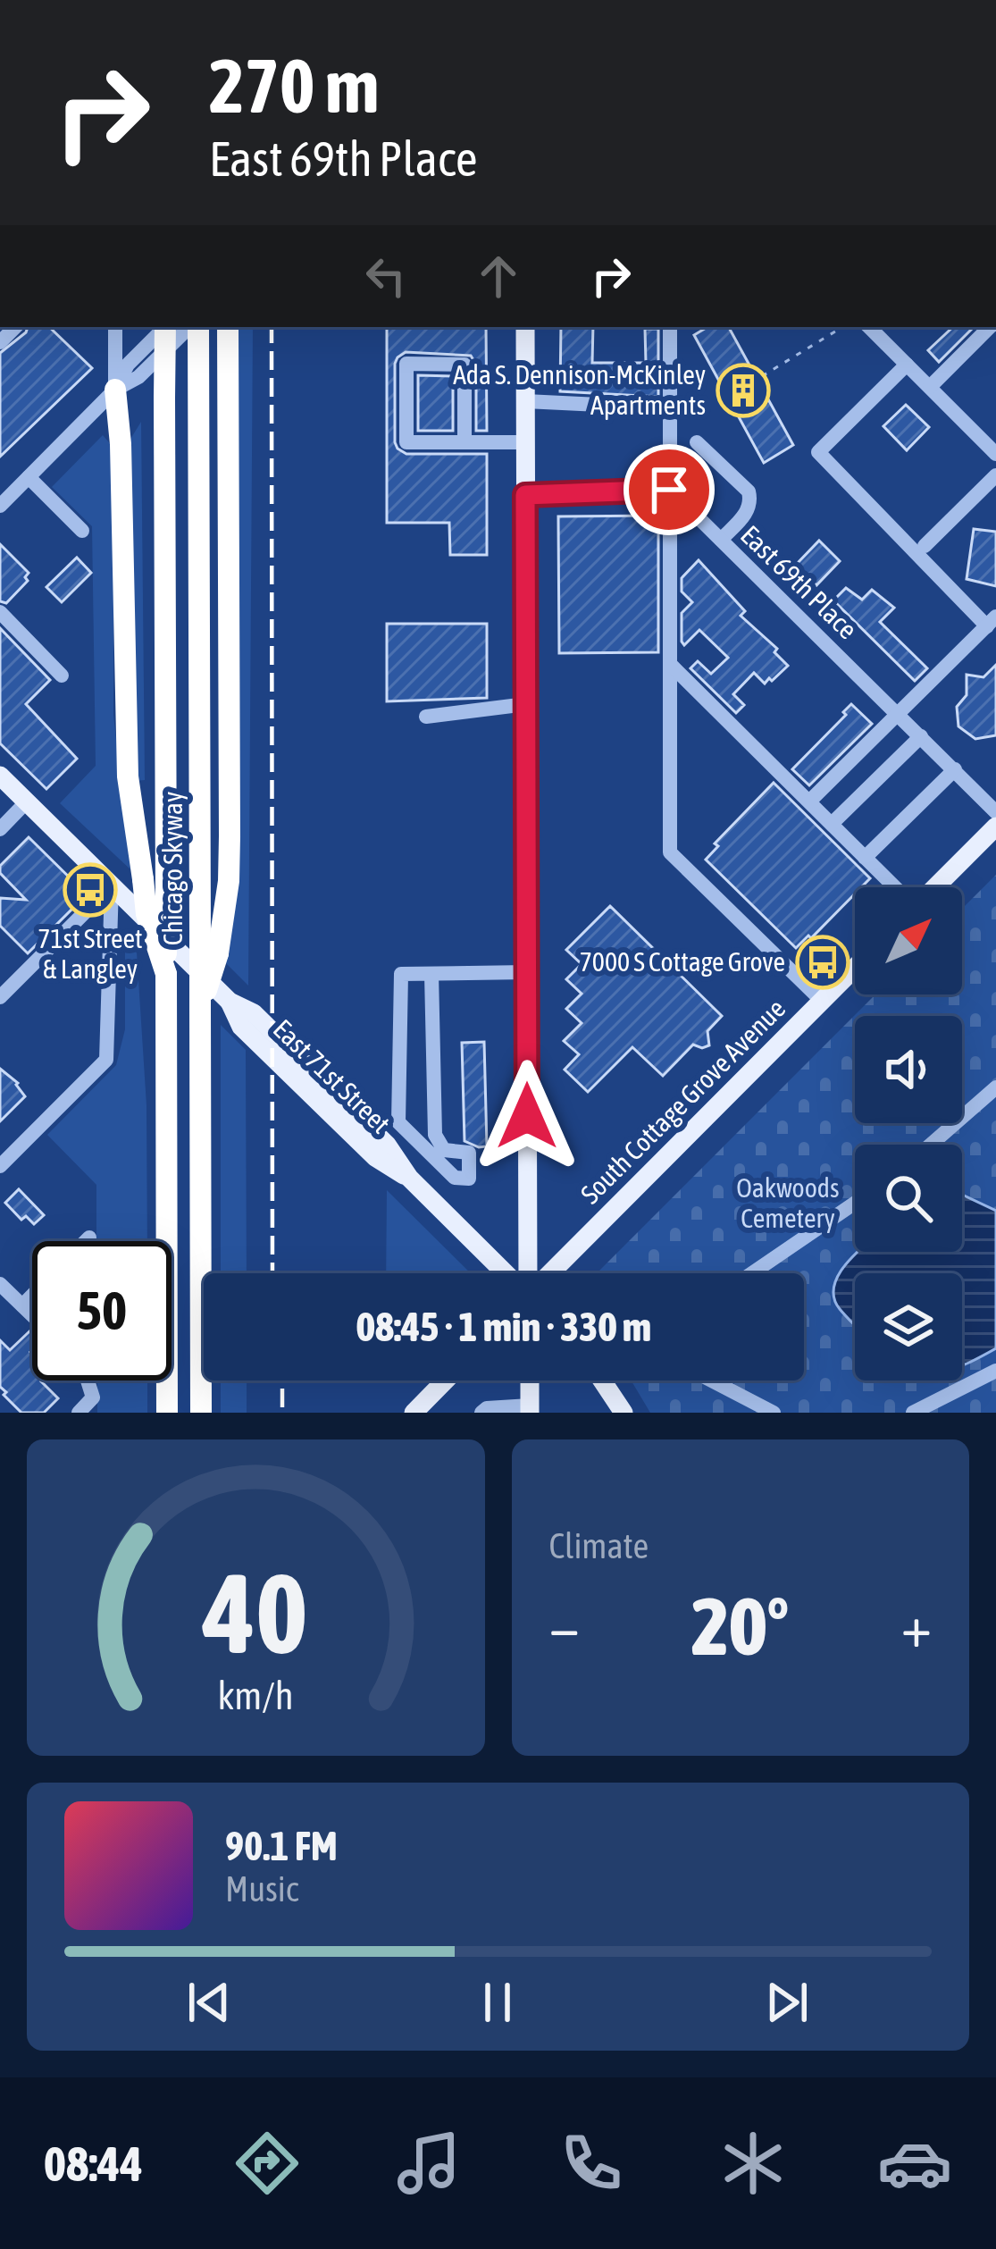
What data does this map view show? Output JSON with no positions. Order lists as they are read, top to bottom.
{
  "streets": {
    "highway": ["Chicago Skyway"],
    "main road": ["East 71st Street", "South Cottage Grove Avenue"],
    "street": ["East 69th Place"]
  },
  "parks": ["Oakwoods Cemetery"],
  "places": {
    "building": ["Ada S. Dennison-McKinley Apartments"],
    "bus stop": ["71st Street & Langley", "7000 S Cottage Grove"]
  },
  "north": "top right",
  "page": {
    "turn": ["270 m", "East 69th Place"],
    "limit": "50",
    "trip": "08:45 · 1 min · 330 m",
    "tile": "Climate",
    "heat": ["−", "20°", "+"],
    "song": ["90.1 FM", "Music"],
    "tabs": "08:44",
    "gauge": ["40", "km/h"]
  }
}
